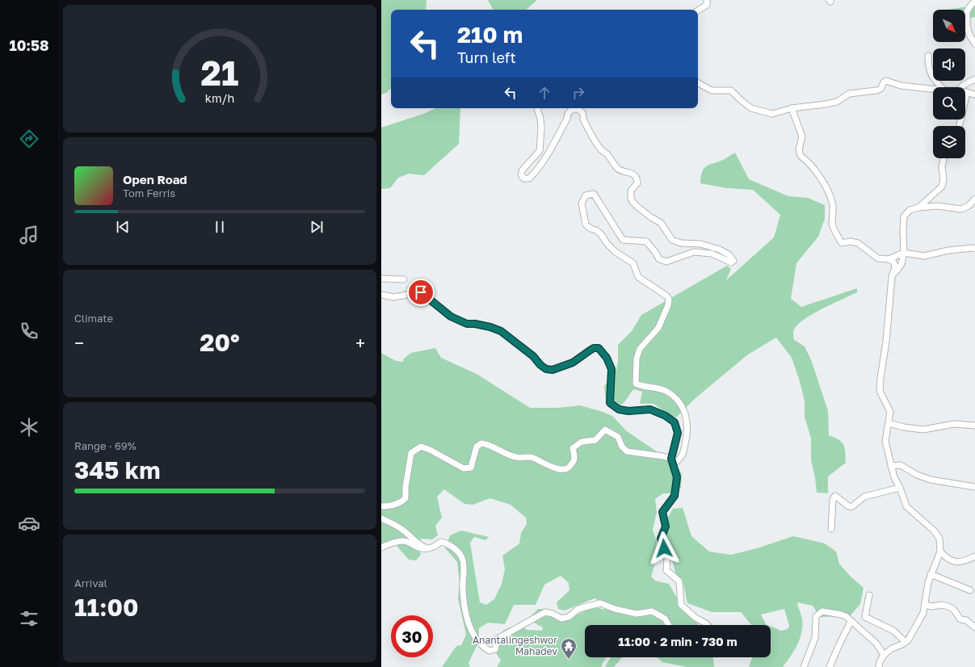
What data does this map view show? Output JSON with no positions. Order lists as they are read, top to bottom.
{
  "places": {
    "temple": ["Anantalingeshwor Mahadev"]
  },
  "north": "bottom right",
  "page": {
    "tabs": "10:58",
    "turn": ["210 m", "Turn left"],
    "song": ["Open Road", "Tom Ferris"],
    "tile": [
      "Climate",
      ["Range · 69%", "345 km"],
      ["Arrival", "11:00"]
    ],
    "heat": ["−", "20°", "+"],
    "limit": "30",
    "trip": "11:00 · 2 min · 730 m",
    "gauge": ["21", "km/h"]
  }
}
